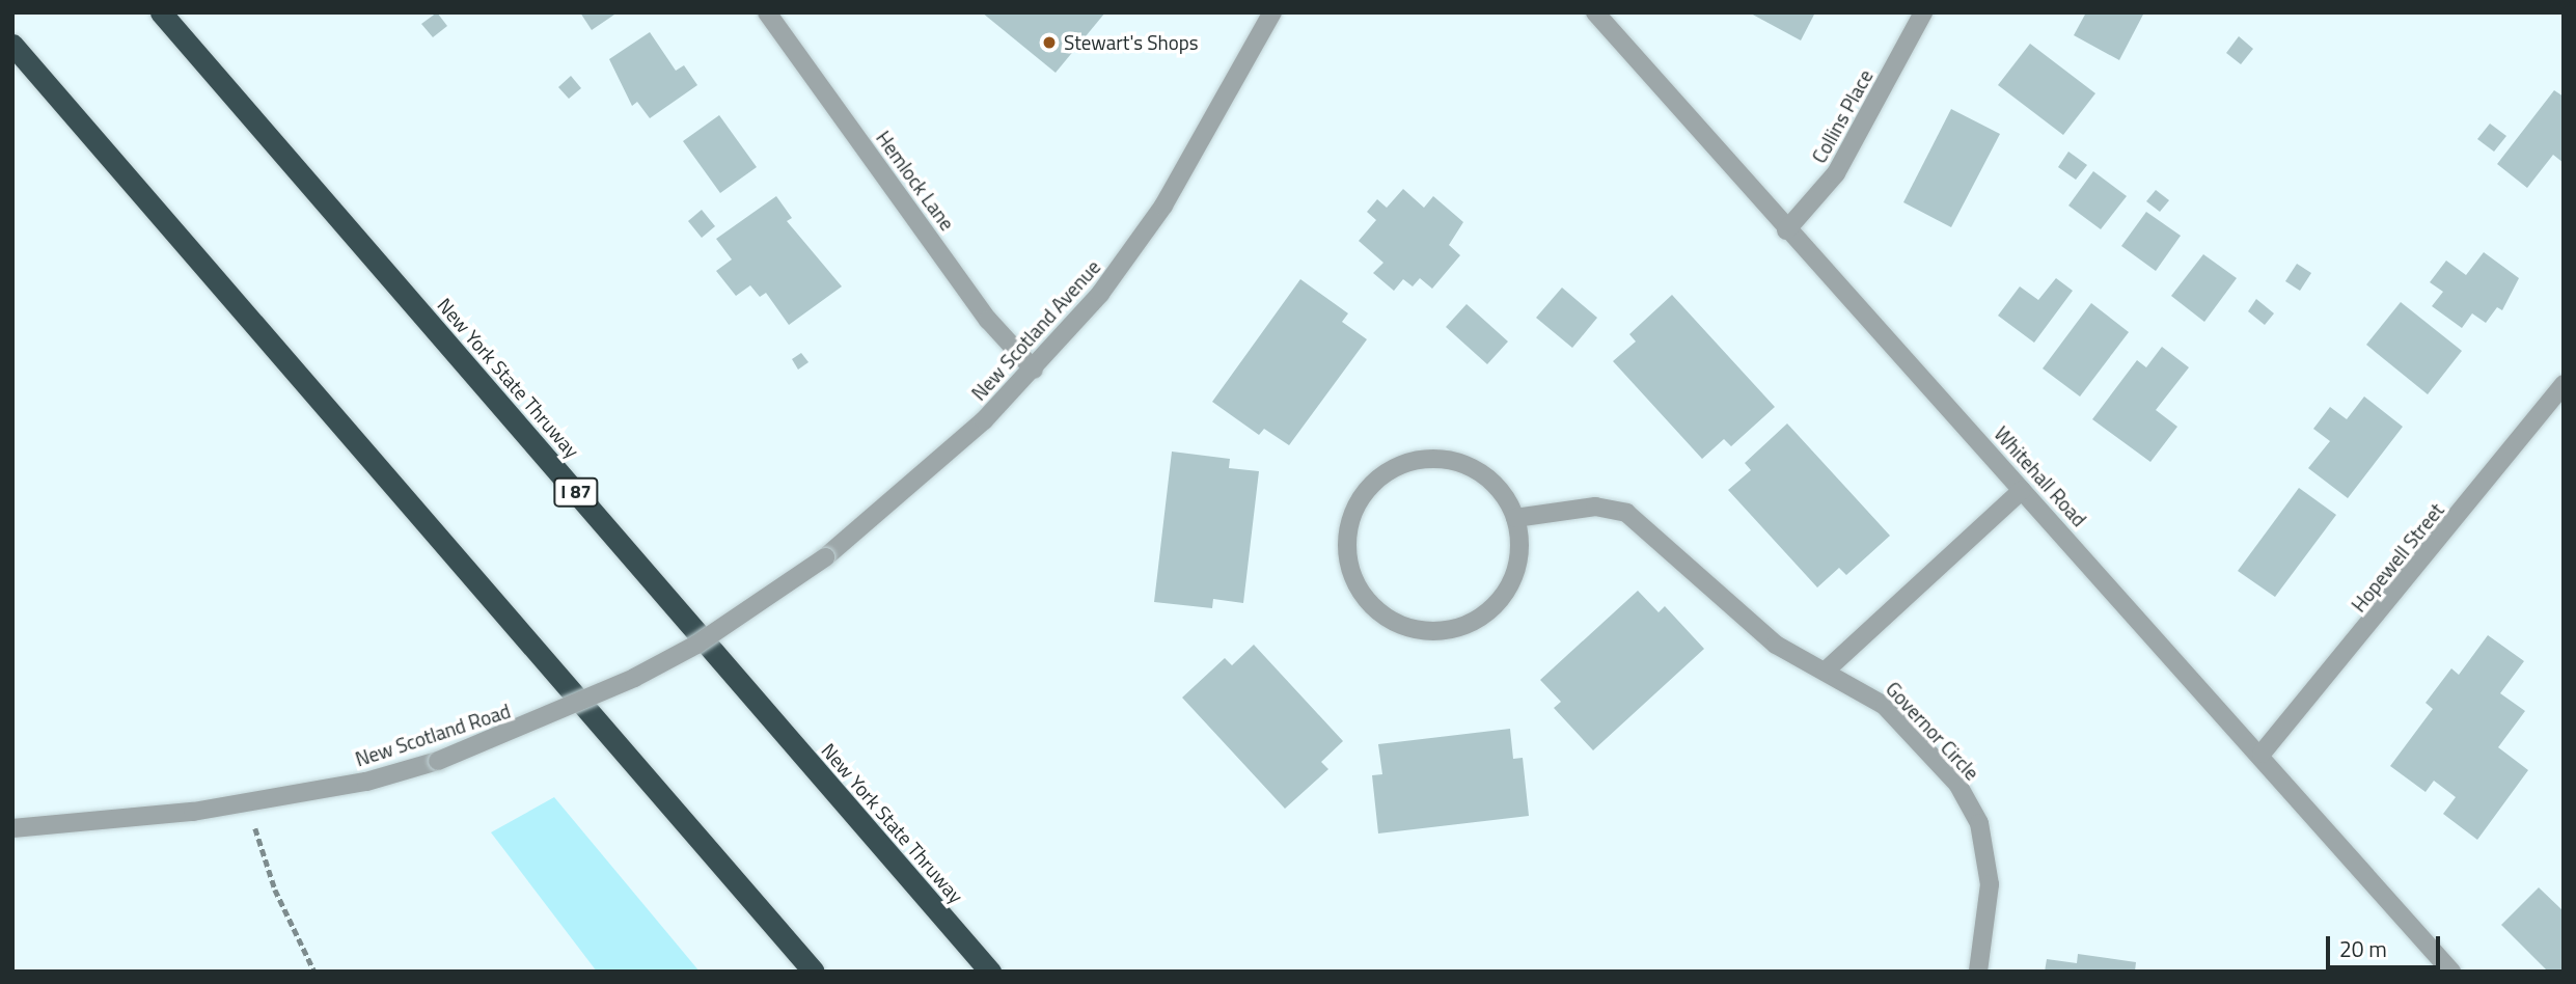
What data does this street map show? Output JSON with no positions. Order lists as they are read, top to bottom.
{
  "streets": {
    "highway": ["New York State Thruway", "I 87"],
    "street": [
      "Collins Place",
      "Hemlock Lane",
      "New Scotland Avenue",
      "Whitehall Road",
      "Hopewell Street",
      "Governor Circle",
      "New Scotland Road"
    ]
  },
  "crossings": [
    ["Collins Place", "Whitehall Road"],
    ["Hemlock Lane", "New Scotland Avenue"],
    ["New Scotland Avenue", "New Scotland Road"],
    ["Whitehall Road", "Hopewell Street"]
  ],
  "places": ["Stewart's Shops"],
  "scale_bar": "20 m"
}
